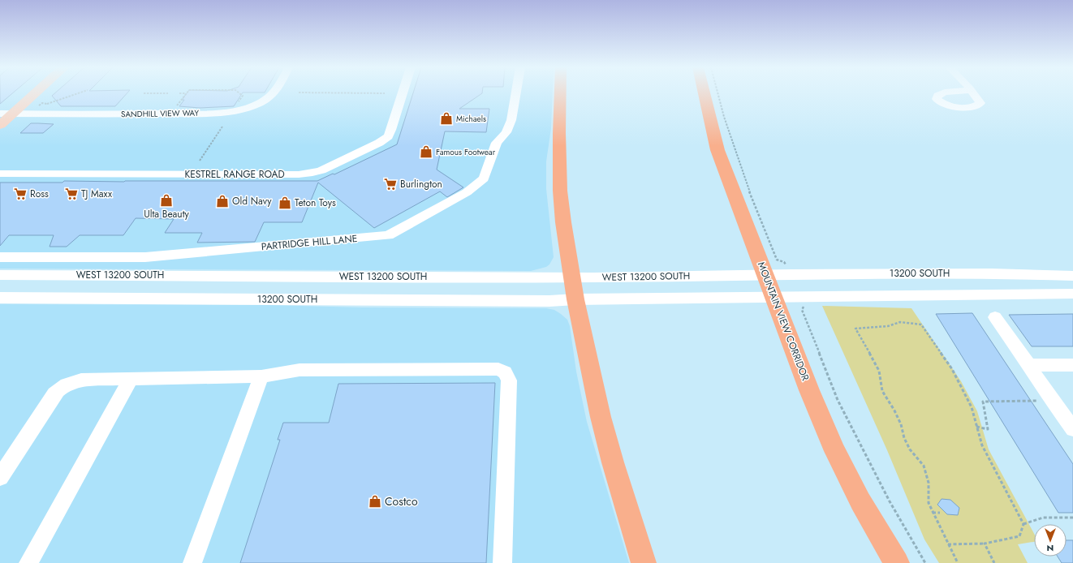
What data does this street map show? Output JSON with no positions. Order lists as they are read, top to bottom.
{
  "streets": {
    "highway": ["MOUNTAIN VIEW CORRIDOR"],
    "street": [
      "SANDHILL VIEW WAY",
      "KESTREL RANGE ROAD",
      "PARTRIDGE HILL LANE",
      "13200 SOUTH",
      "WEST 13200 SOUTH"
    ]
  },
  "crossings": [
    ["13200 SOUTH", "WEST 13200 SOUTH"],
    ["13200 SOUTH", "MOUNTAIN VIEW CORRIDOR"],
    ["WEST 13200 SOUTH", "MOUNTAIN VIEW CORRIDOR"]
  ],
  "places": {
    "shop": [
      "Michaels",
      "Famous Footwear",
      "Ulta Beauty",
      "Old Navy",
      "Teton Toys",
      "Costco"
    ],
    "supermarket": ["Burlington", "Ross", "TJ Maxx"]
  },
  "north": "bottom"
}
